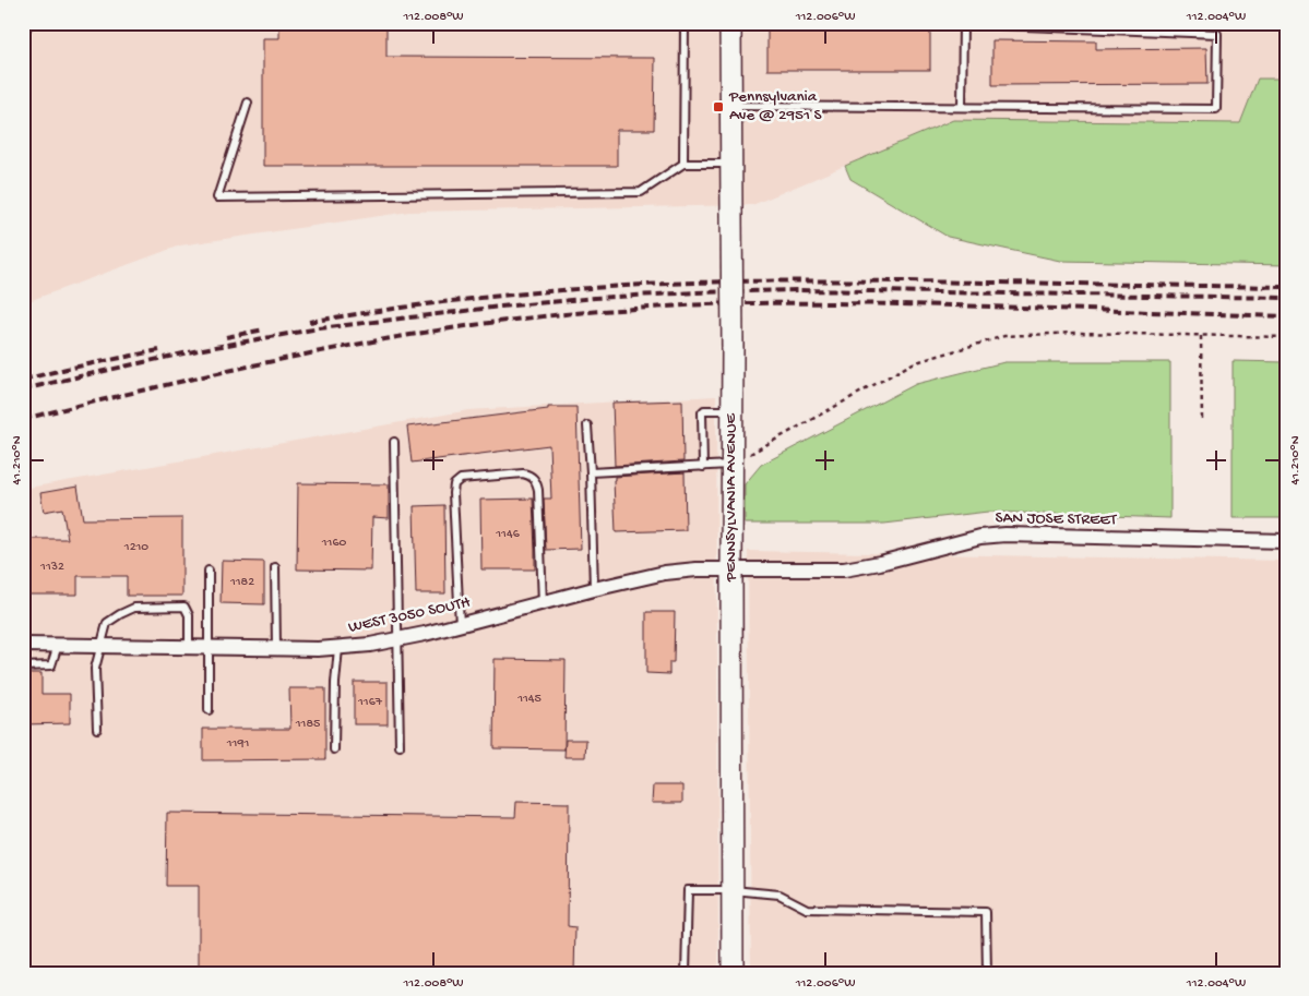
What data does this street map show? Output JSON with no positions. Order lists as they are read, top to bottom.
{
  "streets": {
    "street": ["PENNSYLVANIA AVENUE", "SAN JOSE STREET", "WEST 3050 SOUTH"]
  },
  "crossings": [
    ["PENNSYLVANIA AVENUE", "SAN JOSE STREET"],
    ["PENNSYLVANIA AVENUE", "WEST 3050 SOUTH"],
    ["SAN JOSE STREET", "WEST 3050 SOUTH"]
  ],
  "places": {
    "transit": ["Pennsylvania Ave @ 2951 S"]
  },
  "house_numbers": [
    "1146",
    "1160",
    "1210",
    "1132",
    "1182",
    "1145",
    "1167",
    "1185",
    "1191"
  ],
  "coordinates": [
    "112.008°W",
    "112.006°W",
    "112.004°W",
    "41.210°N"
  ]
}
